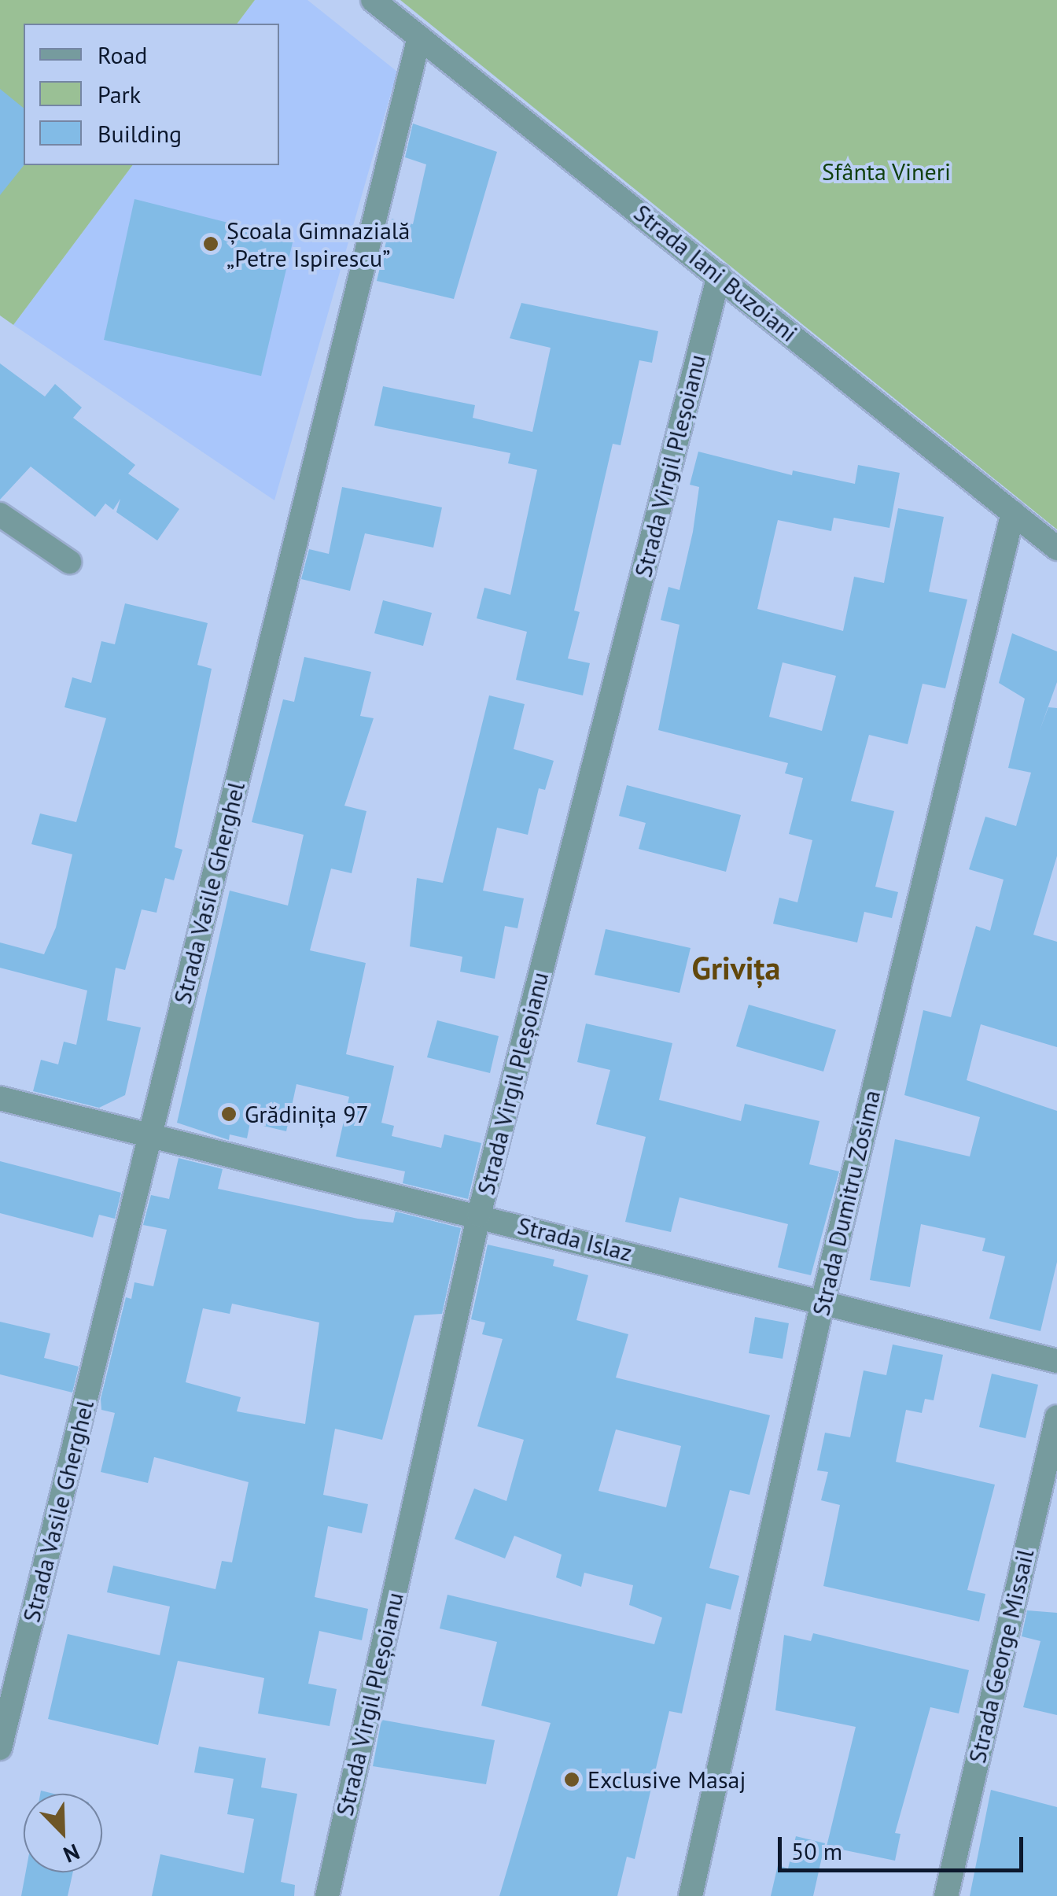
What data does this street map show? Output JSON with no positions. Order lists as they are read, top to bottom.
{
  "streets": {
    "street": [
      "Strada Iani Buzoiani",
      "Strada Virgil Pleșoianu",
      "Strada Vasile Gherghel",
      "Strada Dumitru Zosima",
      "Strada Islaz",
      "Strada George Missail"
    ]
  },
  "crossings": [
    ["Strada Iani Buzoiani", "Strada Virgil Pleșoianu"],
    ["Strada Iani Buzoiani", "Strada Vasile Gherghel"],
    ["Strada Iani Buzoiani", "Strada Dumitru Zosima"],
    ["Strada Virgil Pleșoianu", "Strada Islaz"],
    ["Strada Vasile Gherghel", "Strada Islaz"],
    ["Strada Dumitru Zosima", "Strada Islaz"]
  ],
  "districts": ["Grivița"],
  "parks": ["Sfânta Vineri"],
  "places": ["Școala Gimnazială „Petre Ispirescu”", "Grădinița 97", "Exclusive Masaj"],
  "legend": ["Road", "Park", "Building"],
  "scale_bar": "50 m",
  "north": "bottom right"
}
